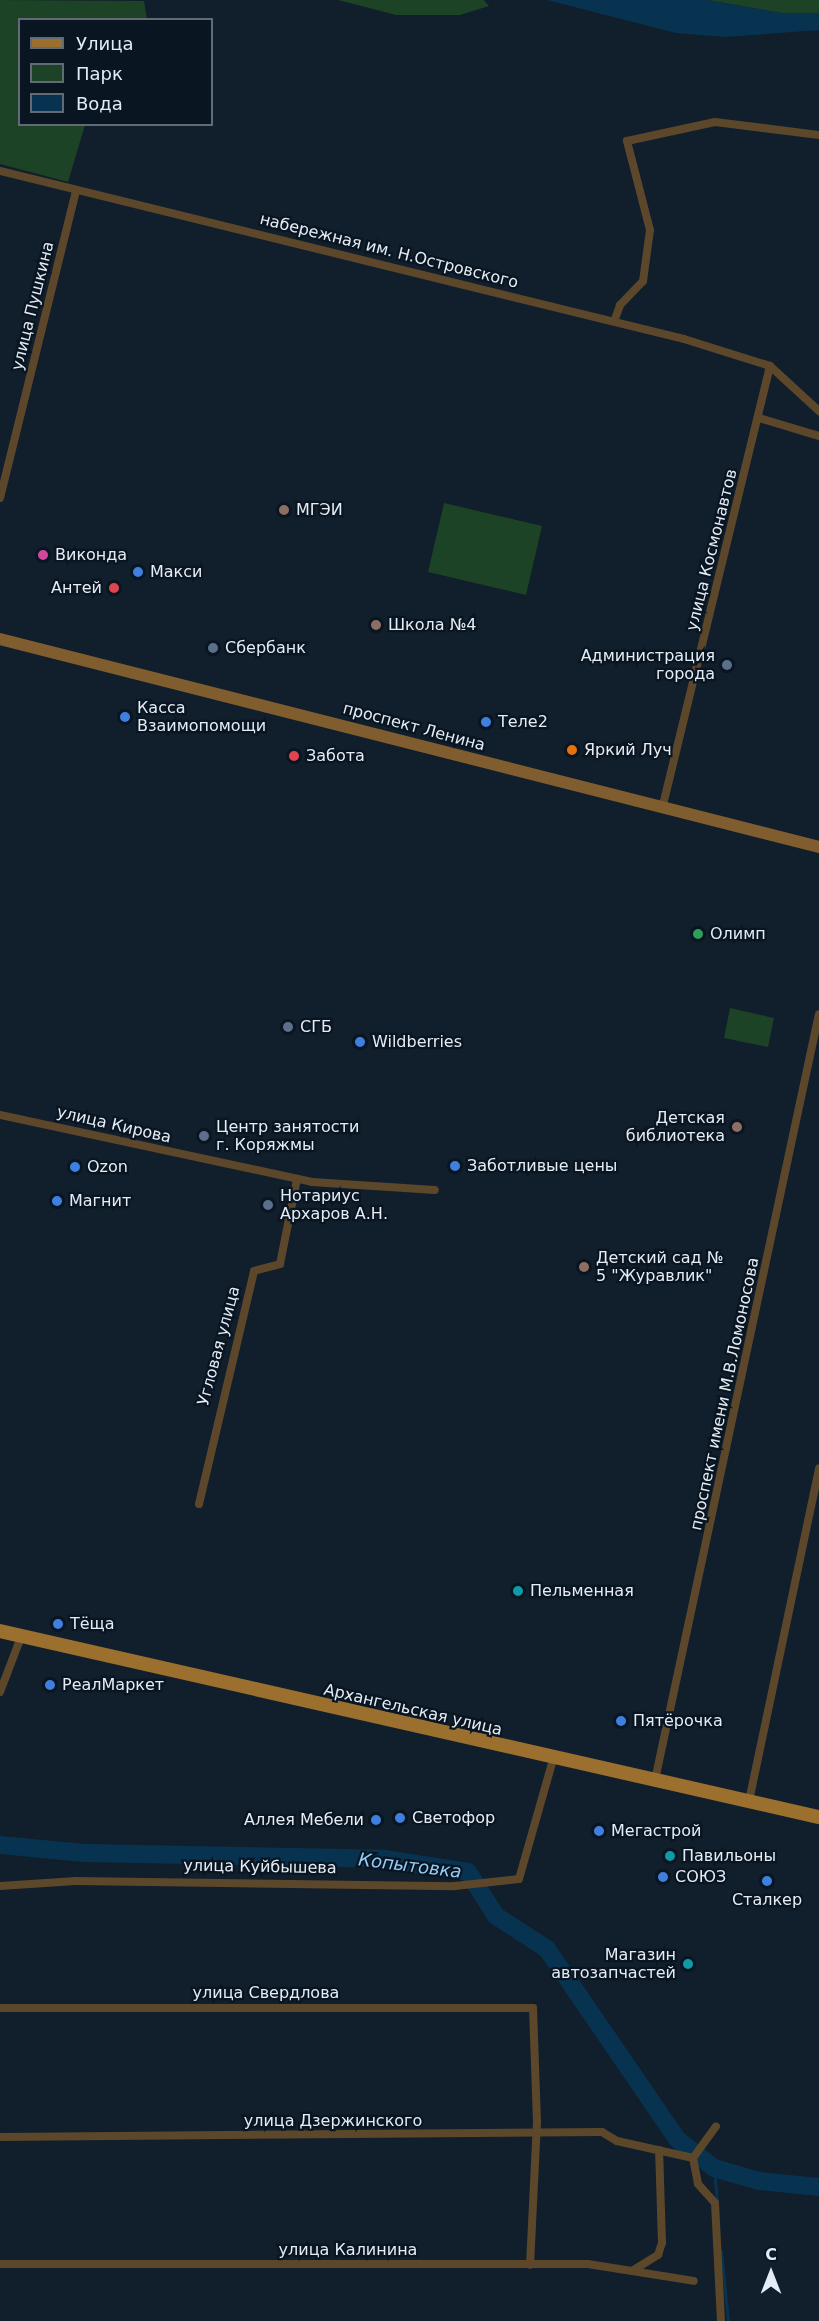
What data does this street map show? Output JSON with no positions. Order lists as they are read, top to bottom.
{
  "streets": {
    "main road": ["Архангельская улица"],
    "street": [
      "набережная им. Н.Островского",
      "улица Пушкина",
      "улица Космонавтов",
      "проспект Ленина",
      "улица Кирова",
      "Угловая улица",
      "проспект имени М.В.Ломоносова",
      "улица Куйбышева",
      "улица Свердлова",
      "улица Дзержинского",
      "улица Калинина"
    ]
  },
  "crossings": [
    ["набережная им. Н.Островского", "улица Пушкина"],
    ["набережная им. Н.Островского", "улица Космонавтов"],
    ["улица Космонавтов", "проспект Ленина"],
    ["улица Кирова", "Угловая улица"],
    ["проспект имени М.В.Ломоносова", "Архангельская улица"],
    ["Архангельская улица", "улица Куйбышева"],
    ["улица Свердлова", "улица Дзержинского"]
  ],
  "water": ["Копытовка"],
  "places": [
    "МГЭИ",
    "Виконда",
    "Макси",
    "Антей",
    "Школа №4",
    "Сбербанк",
    "Администрация города",
    "Касса Взаимопомощи",
    "Теле2",
    "Яркий Луч",
    "Забота",
    "Олимп",
    "СГБ",
    "Wildberries",
    "Детская библиотека",
    "Центр занятости г. Коряжмы",
    "Заботливые цены",
    "Ozon",
    "Магнит",
    "Нотариус Архаров А.Н.",
    "Детский сад № 5 \"Журавлик\"",
    "Пельменная",
    "Тёща",
    "РеалМаркет",
    "Пятёрочка",
    "Светофор",
    "Аллея Мебели",
    "Мегастрой",
    "Павильоны",
    "СОЮЗ",
    "Сталкер",
    "Магазин автозапчастей"
  ],
  "legend": ["Улица", "Парк", "Вода"],
  "north": "top"
}
